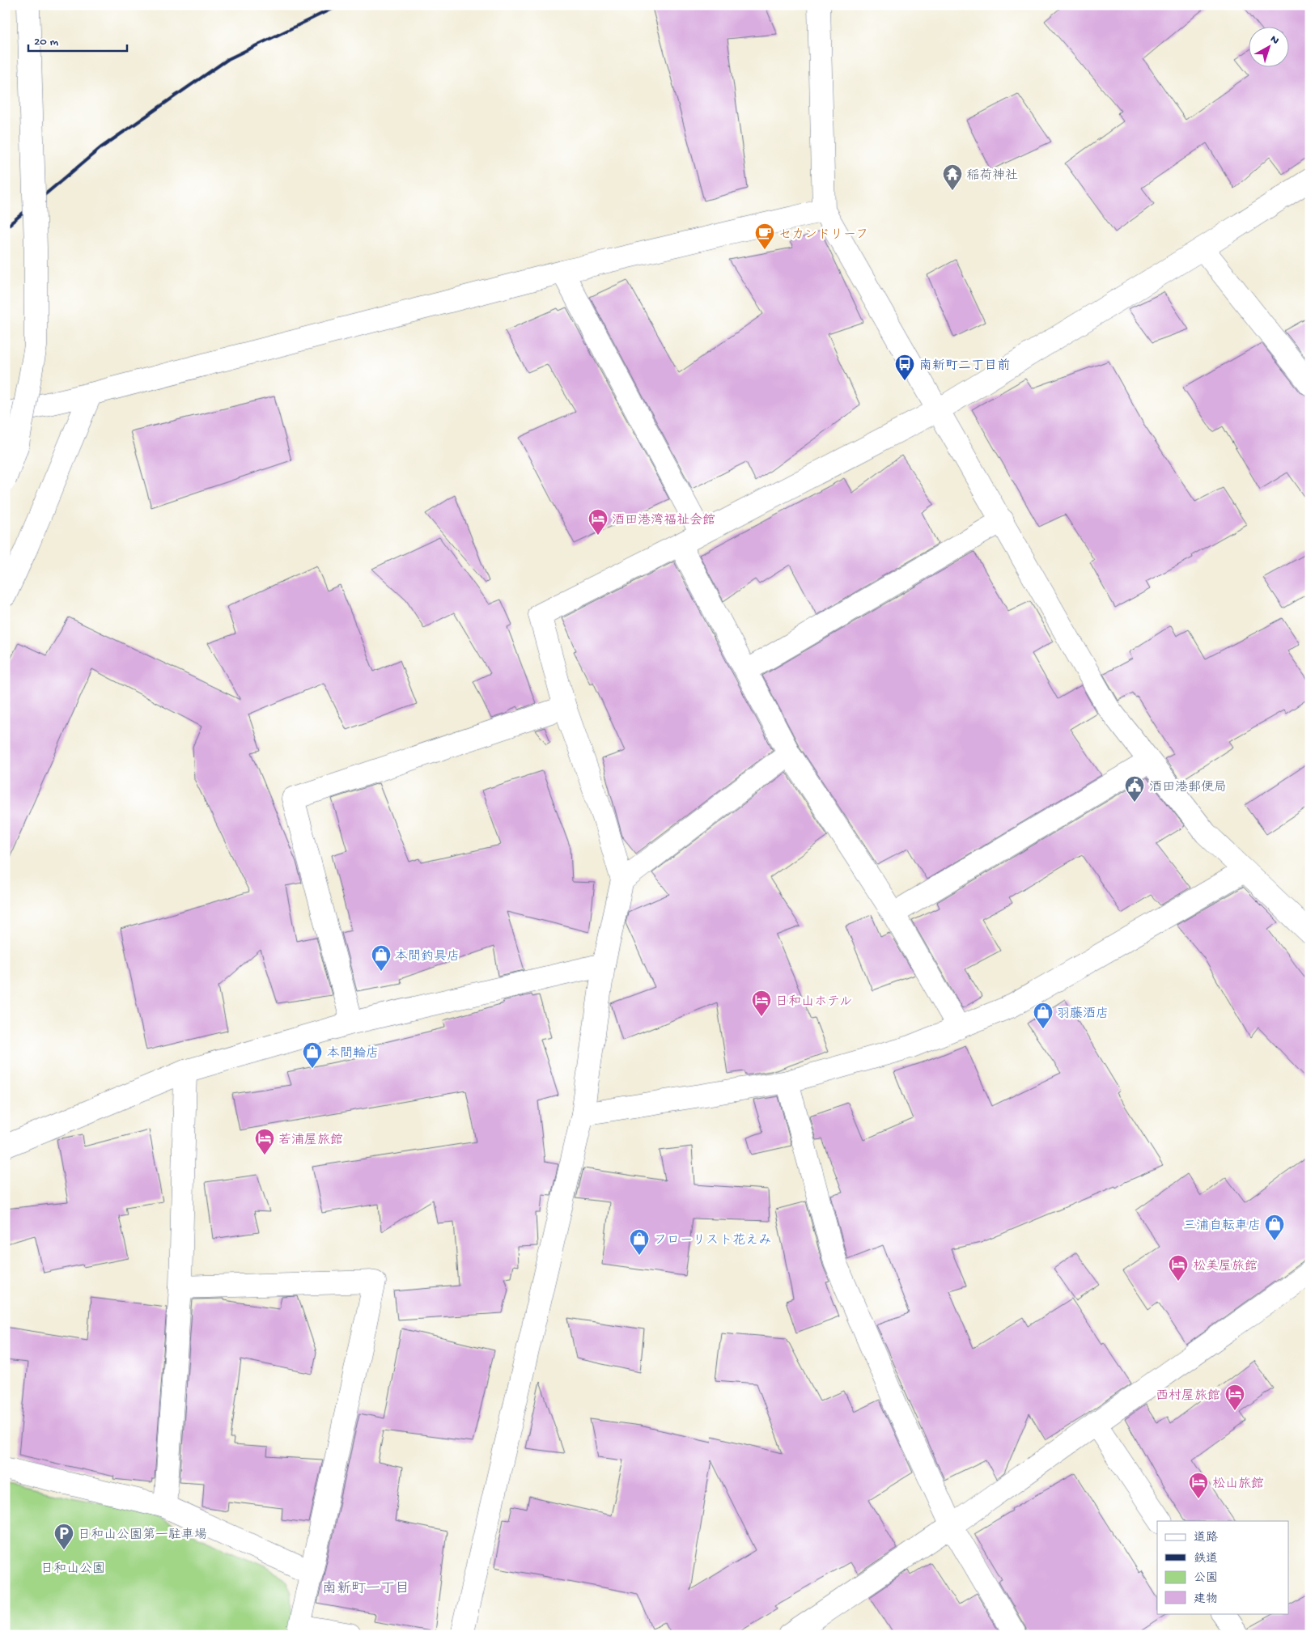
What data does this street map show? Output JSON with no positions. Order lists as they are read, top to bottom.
{
  "districts": ["南新町一丁目"],
  "parks": ["日和山公園"],
  "places": {
    "temple": ["稲荷神社"],
    "cafe": ["セカンドリーフ"],
    "bus stop": ["南新町二丁目前"],
    "hotel": [
      "酒田港湾福祉会館",
      "日和山ホテル",
      "若浦屋旅館",
      "松美屋旅館",
      "西村屋旅館",
      "松山旅館"
    ],
    "public building": ["酒田港郵便局"],
    "shop": [
      "本間釣具店",
      "羽藤酒店",
      "本間輪店",
      "三浦自転車店",
      "フローリスト花えみ"
    ],
    "parking": ["日和山公園第一駐車場"]
  },
  "legend": [
    "道路",
    "鉄道",
    "公園",
    "建物"
  ],
  "scale_bar": "20 m",
  "north": "top right"
}
